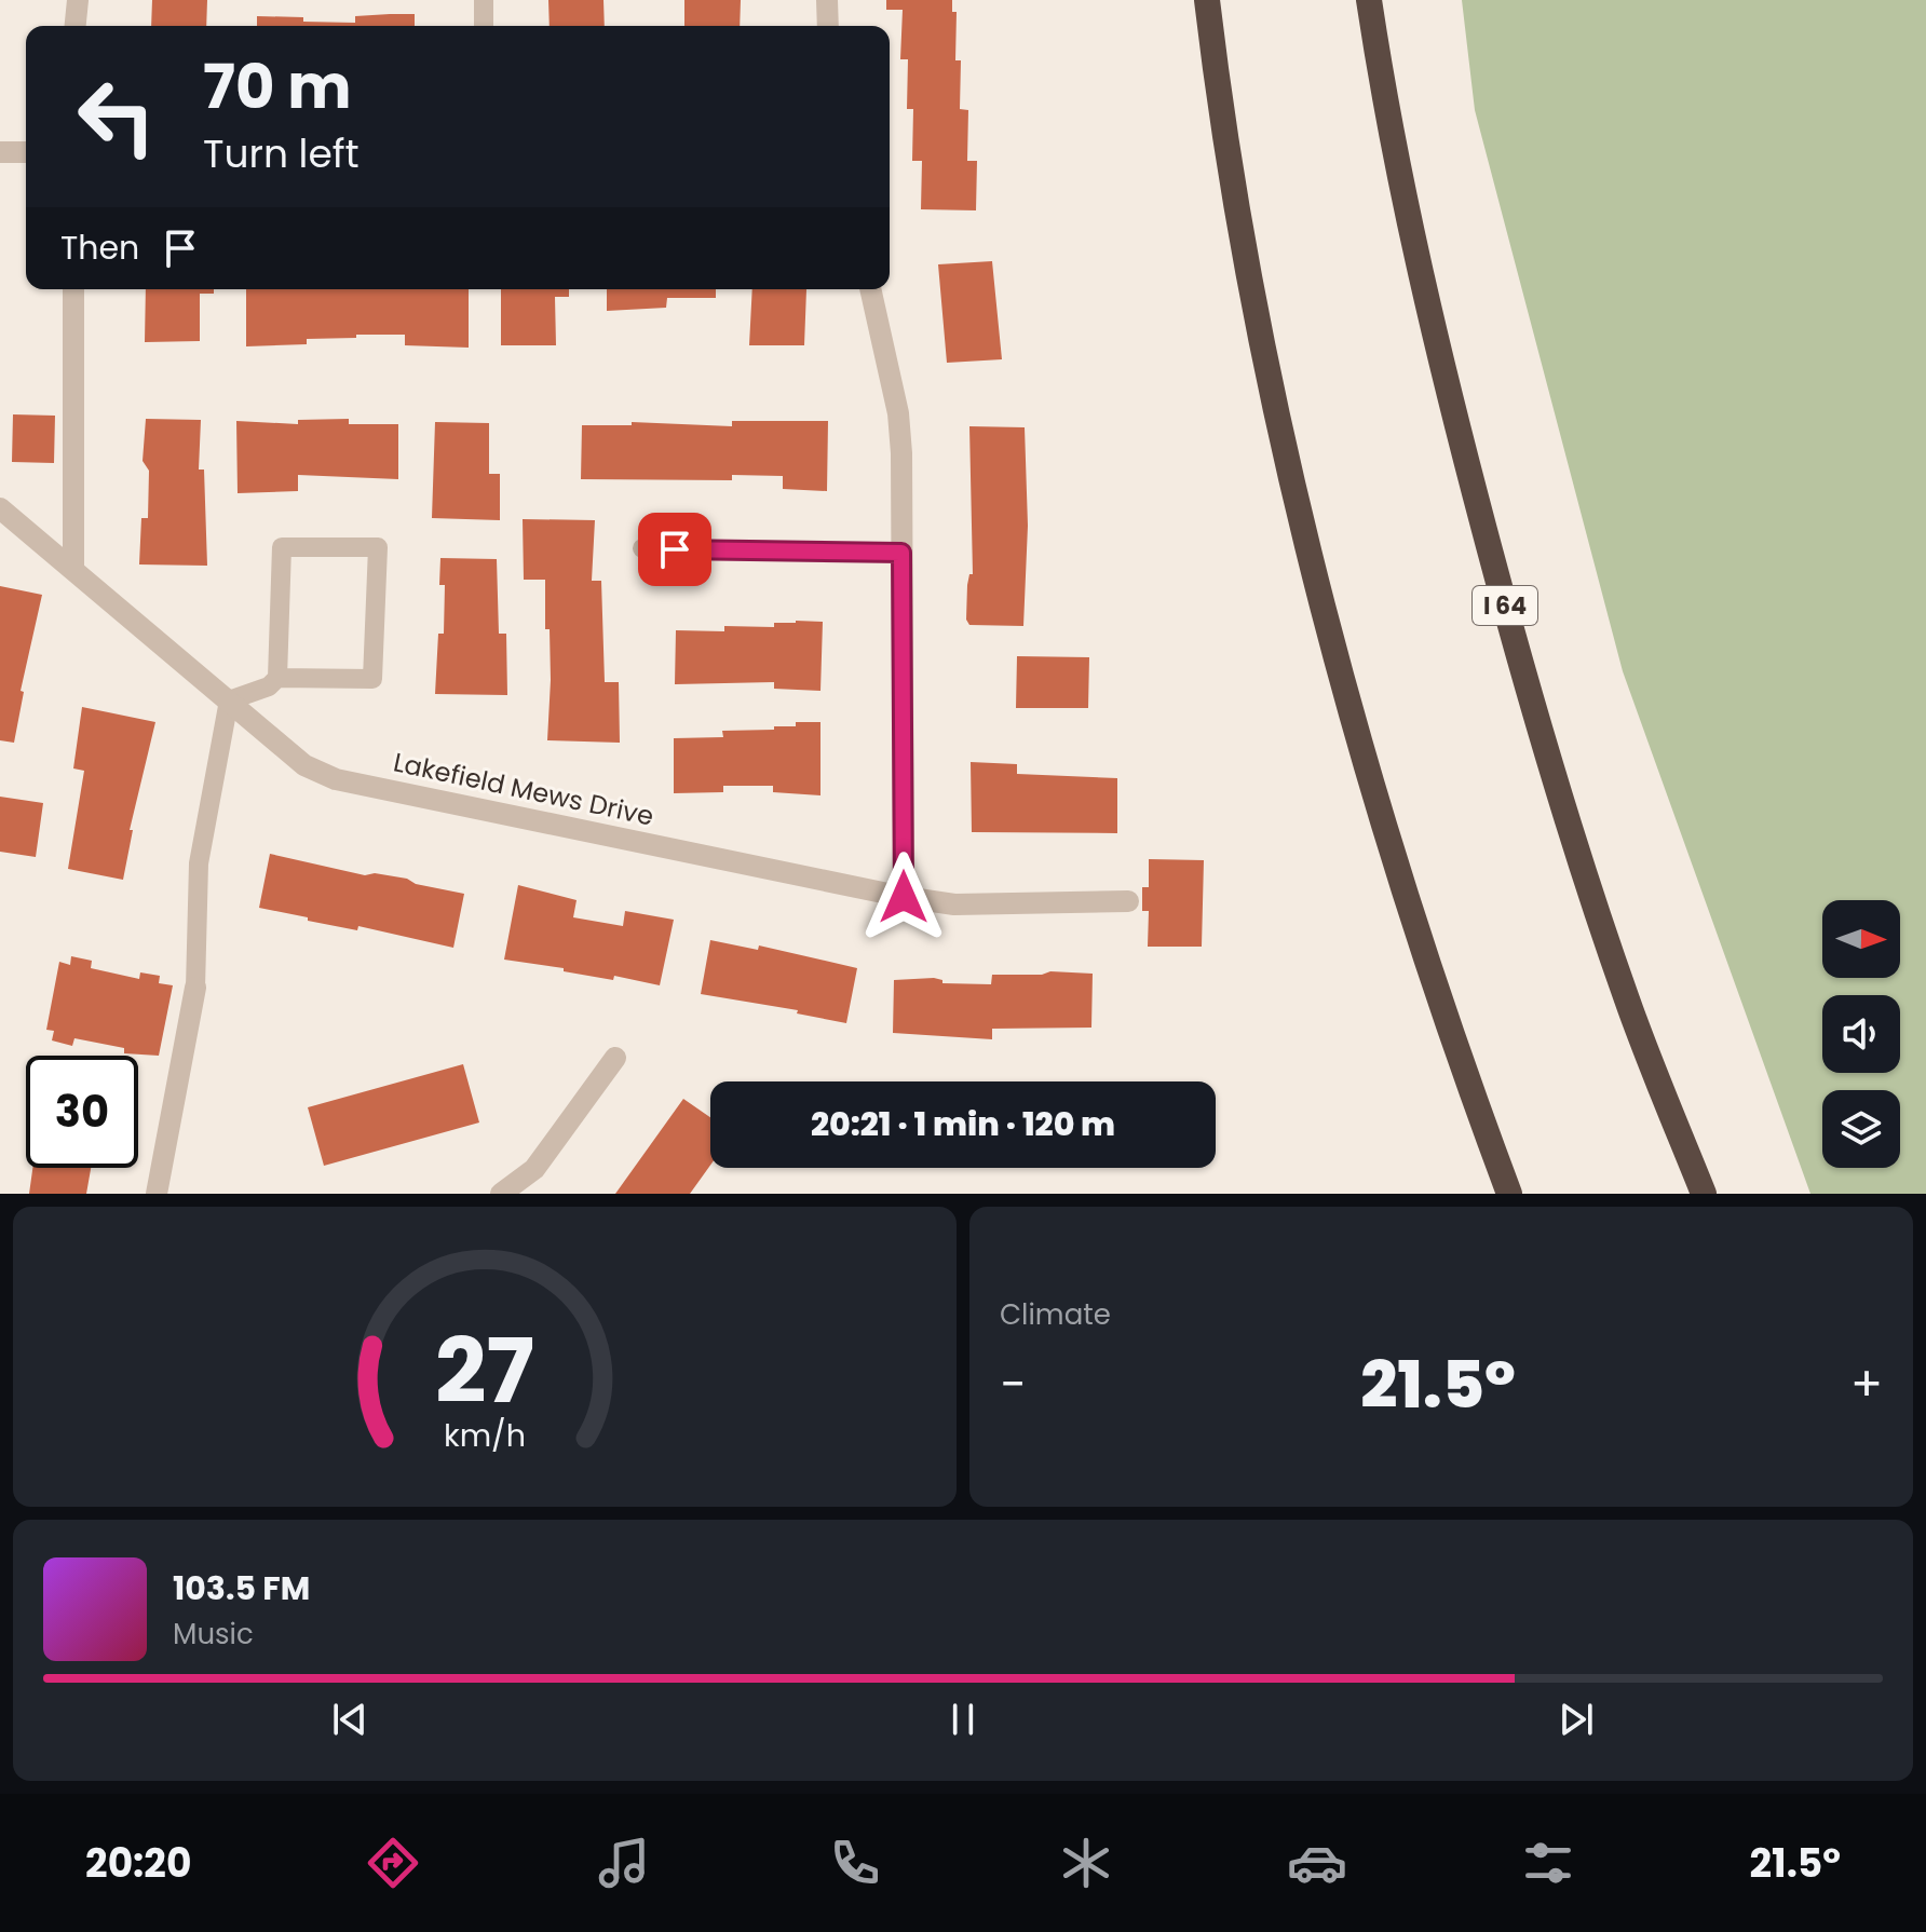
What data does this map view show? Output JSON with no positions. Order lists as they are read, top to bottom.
{
  "streets": {
    "highway": ["I 64"],
    "street": ["Lakefield Mews Drive"]
  },
  "north": "right",
  "page": {
    "turn": ["70 m", "Turn left"],
    "then": "Then",
    "limit": "30",
    "trip": "20:21 · 1 min · 120 m",
    "tile": "Climate",
    "heat": ["−", "21.5°", "+"],
    "song": ["103.5 FM", "Music"],
    "tabs": ["20:20", "21.5°"],
    "gauge": ["27", "km/h"]
  }
}
